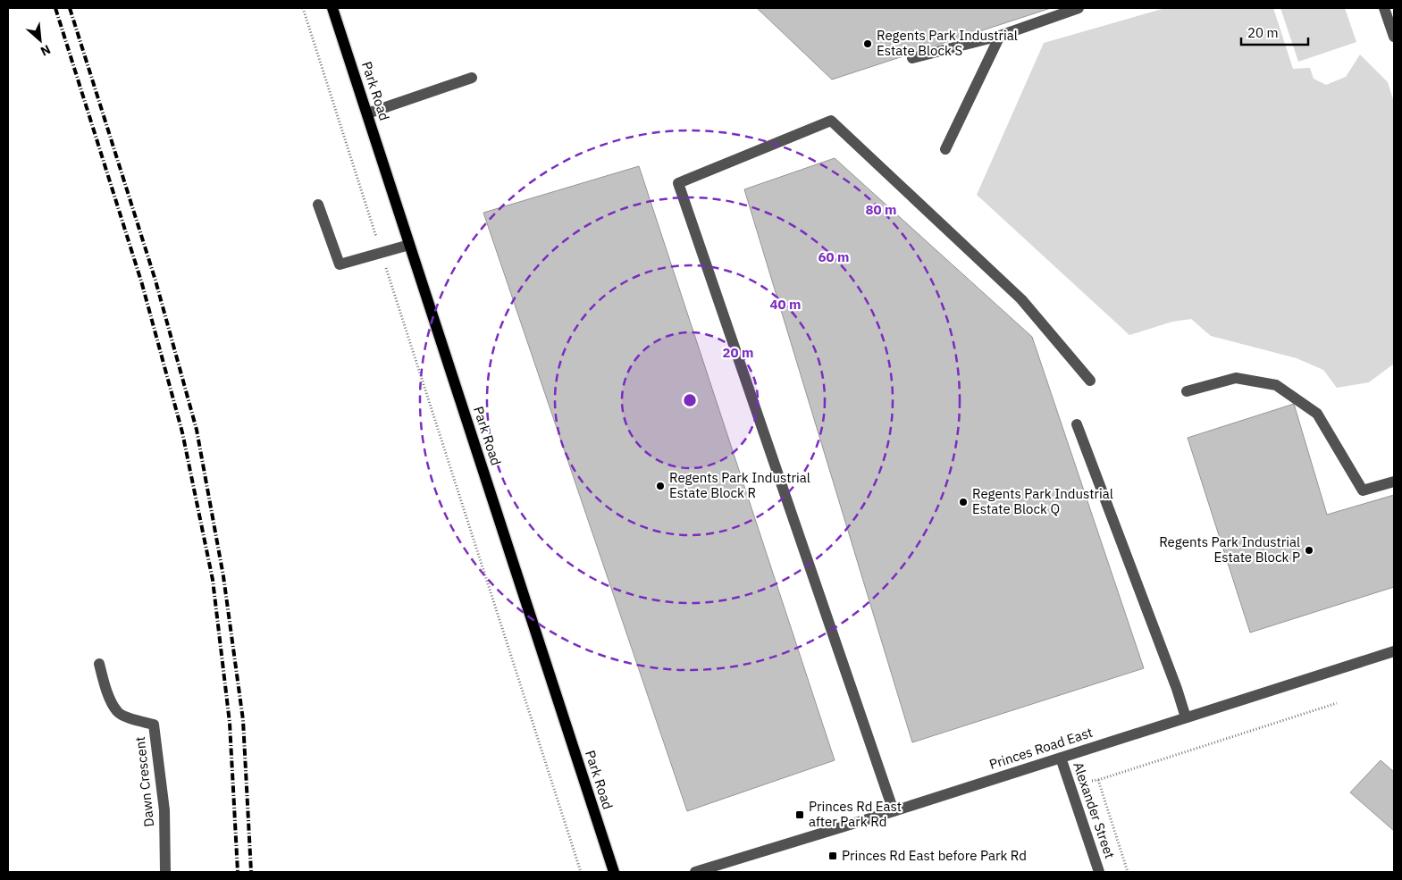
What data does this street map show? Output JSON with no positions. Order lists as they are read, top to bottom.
{
  "streets": {
    "main road": ["Park Road"],
    "street": ["Princes Road East", "Dawn Crescent", "Alexander Street"]
  },
  "crossings": [
    ["Princes Road East", "Alexander Street"]
  ],
  "places": {
    "other": [
      "Regents Park Industrial Estate Block S",
      "Regents Park Industrial Estate Block R",
      "Regents Park Industrial Estate Block Q",
      "Regents Park Industrial Estate Block P"
    ],
    "transit": ["Princes Rd East after Park Rd", "Princes Rd East before Park Rd"]
  },
  "scale_bar": "20 m",
  "north": "bottom right",
  "rings": [
    "80 m",
    "60 m",
    "40 m",
    "20 m"
  ]
}
